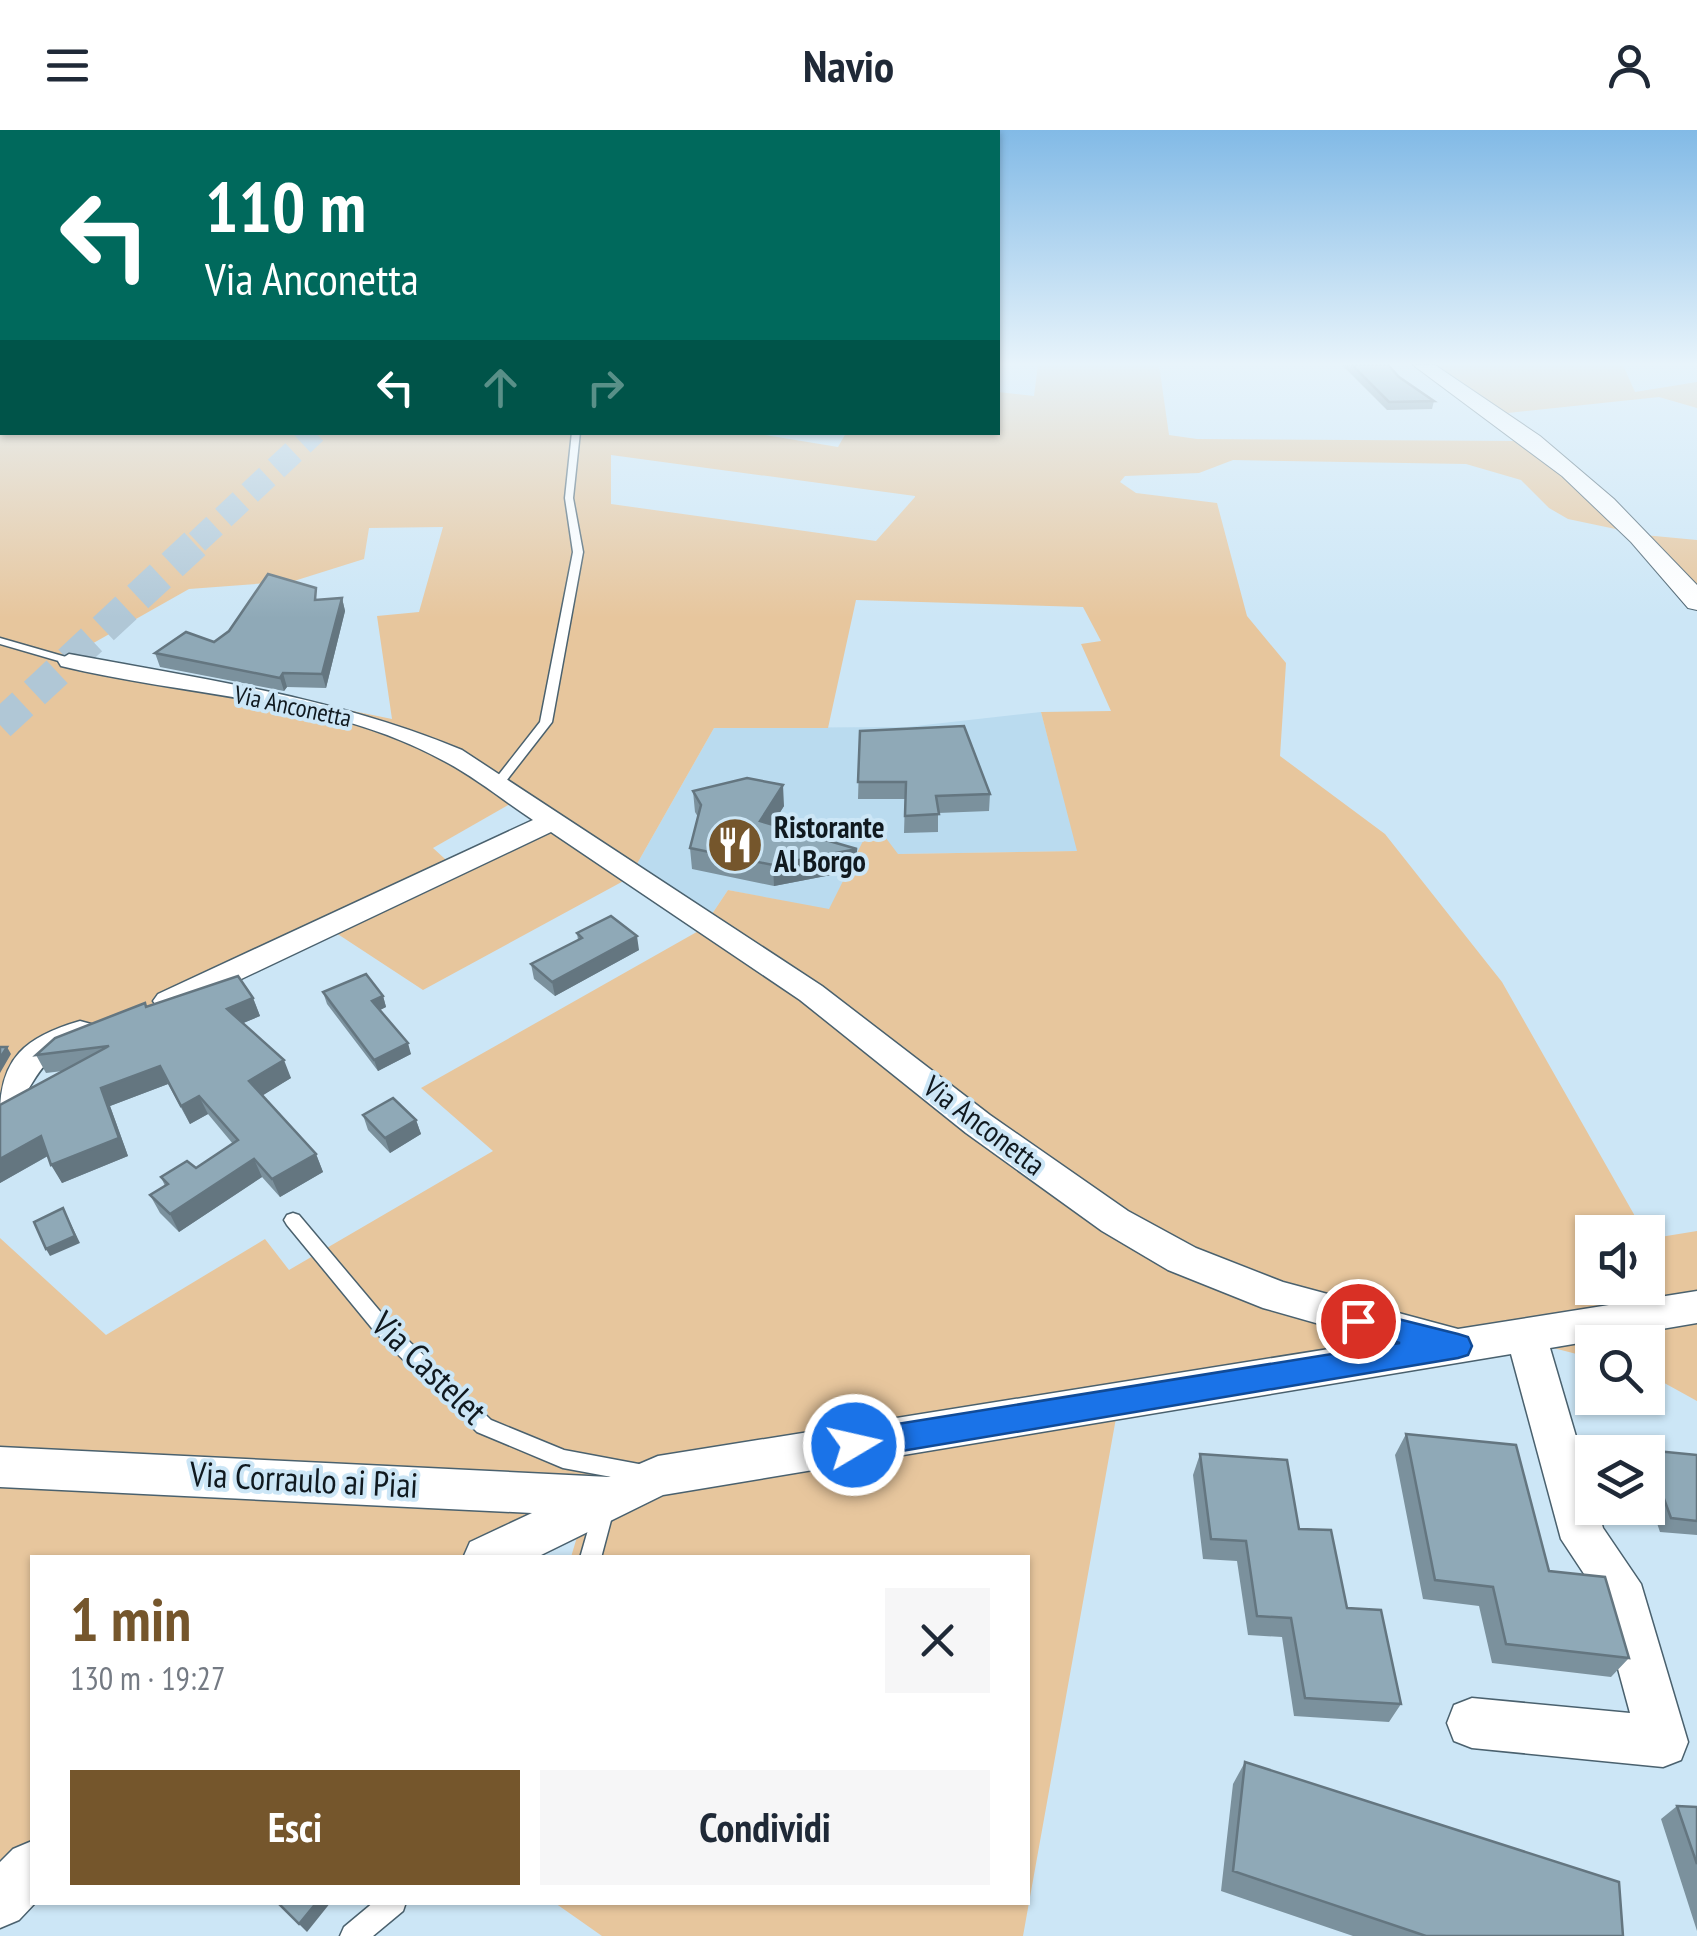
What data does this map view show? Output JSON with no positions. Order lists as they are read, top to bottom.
{
  "streets": {
    "street": ["Via Anconetta", "Via Corraulo ai Piai"],
    "lane": ["Via Castelet"]
  },
  "crossings": [
    ["Via Anconetta", "Via Castelet"],
    ["Via Anconetta", "Via Corraulo ai Piai"]
  ],
  "places": {
    "restaurant": ["Ristorante Al Borgo"]
  },
  "page": {
    "header": "Navio",
    "turn": ["110 m", "Via Anconetta"],
    "heading": ["1 min", "130 m · 19:27"],
    "buttons": ["Esci", "Condividi"]
  }
}
